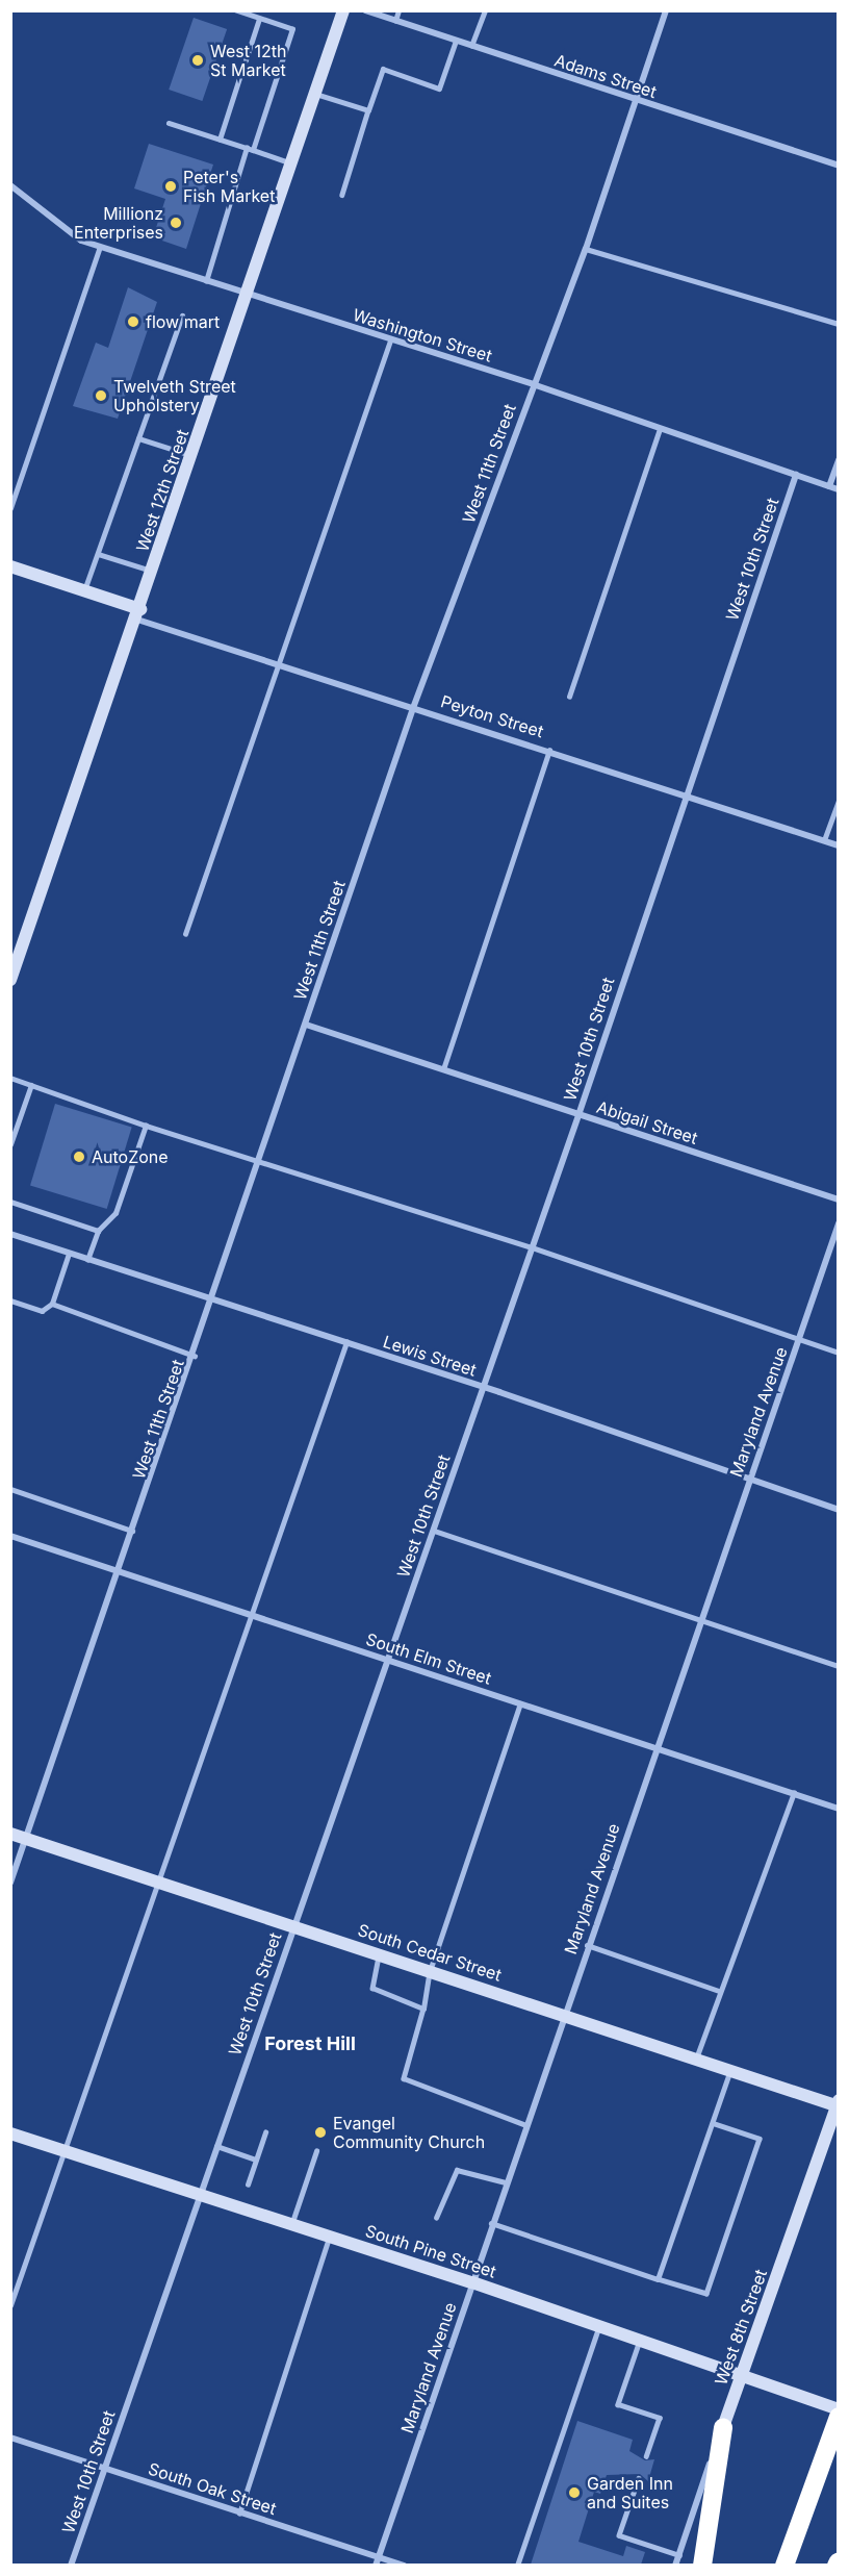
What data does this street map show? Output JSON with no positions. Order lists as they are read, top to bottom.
{
  "streets": {
    "main road": [
      "West 12th Street",
      "Peyton Street",
      "South Cedar Street",
      "South Pine Street",
      "West 8th Street"
    ],
    "street": [
      "Adams Street",
      "Washington Street",
      "West 11th Street",
      "West 10th Street",
      "Abigail Street",
      "Lewis Street",
      "Maryland Avenue",
      "South Elm Street",
      "South Oak Street"
    ]
  },
  "crossings": [
    ["Adams Street", "West 11th Street"],
    ["Washington Street", "West 11th Street"],
    ["Washington Street", "West 12th Street"],
    ["Washington Street", "West 10th Street"],
    ["West 11th Street", "Peyton Street"],
    ["West 11th Street", "Abigail Street"],
    ["West 11th Street", "Lewis Street"],
    ["West 11th Street", "South Elm Street"],
    ["West 11th Street", "South Cedar Street"],
    ["West 12th Street", "Peyton Street"],
    ["West 10th Street", "Peyton Street"],
    ["West 10th Street", "Abigail Street"],
    ["West 10th Street", "Lewis Street"],
    ["West 10th Street", "South Elm Street"],
    ["West 10th Street", "South Cedar Street"],
    ["West 10th Street", "South Pine Street"],
    ["West 10th Street", "South Oak Street"],
    ["Lewis Street", "Maryland Avenue"],
    ["Maryland Avenue", "South Elm Street"],
    ["Maryland Avenue", "South Cedar Street"],
    ["Maryland Avenue", "South Pine Street"],
    ["Maryland Avenue", "South Oak Street"],
    ["South Cedar Street", "West 8th Street"],
    ["South Pine Street", "West 8th Street"]
  ],
  "districts": ["Forest Hill"],
  "places": [
    "West 12th St Market",
    "Peter's Fish Market",
    "Millionz Enterprises",
    "flow mart",
    "Twelveth Street Upholstery",
    "AutoZone",
    "Evangel Community Church",
    "Garden Inn and Suites"
  ]
}
